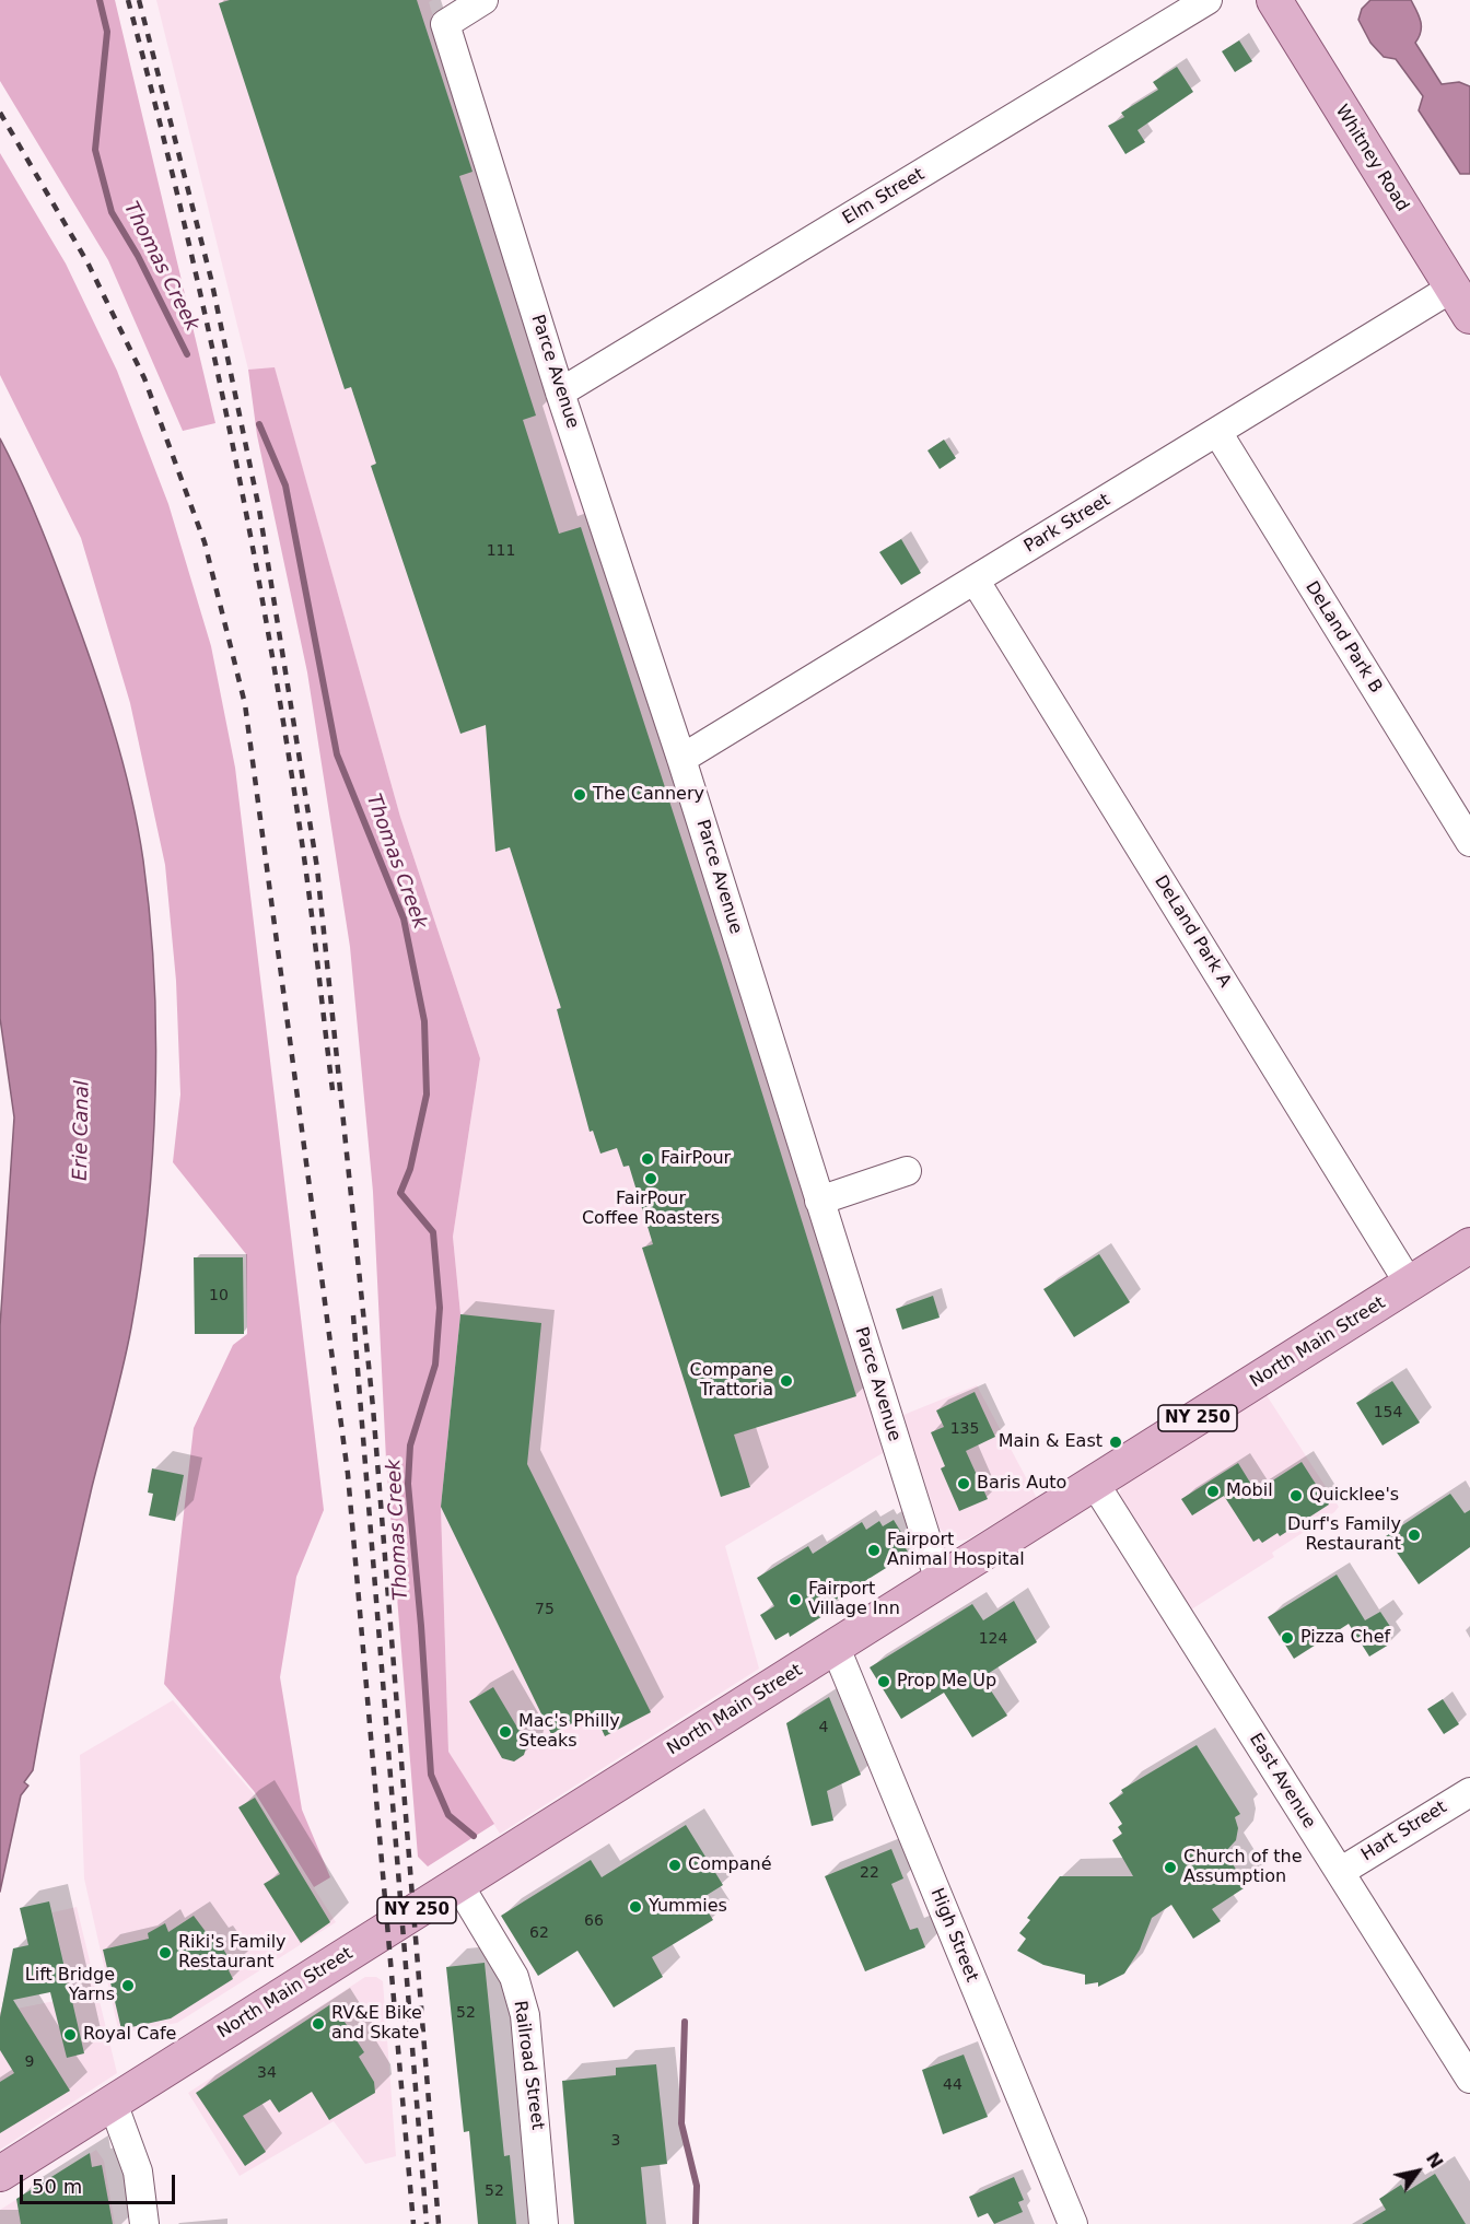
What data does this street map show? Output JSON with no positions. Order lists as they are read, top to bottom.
{
  "streets": {
    "main road": ["Whitney Road", "North Main Street", "NY 250"],
    "street": [
      "Elm Street",
      "Parce Avenue",
      "Park Street",
      "DeLand Park B",
      "DeLand Park A",
      "East Avenue",
      "Hart Street",
      "High Street",
      "Railroad Street"
    ]
  },
  "crossings": [
    ["Whitney Road", "Park Street"],
    ["Elm Street", "Parce Avenue"],
    ["Parce Avenue", "Park Street"],
    ["Parce Avenue", "North Main Street"],
    ["Park Street", "DeLand Park B"],
    ["Park Street", "DeLand Park A"],
    ["DeLand Park A", "North Main Street"],
    ["North Main Street", "East Avenue"],
    ["North Main Street", "High Street"],
    ["North Main Street", "Railroad Street"],
    ["East Avenue", "Hart Street"]
  ],
  "water": ["Thomas Creek", "Erie Canal"],
  "places": [
    "The Cannery",
    "FairPour",
    "FairPour Coffee Roasters",
    "Compane Trattoria",
    "Main & East",
    "Baris Auto",
    "Mobil",
    "Quicklee's",
    "Durf's Family Restaurant",
    "Fairport Animal Hospital",
    "Fairport Village Inn",
    "Pizza Chef",
    "Prop Me Up",
    "Mac's Philly Steaks",
    "Compané",
    "Church of the Assumption",
    "Yummies",
    "Riki's Family Restaurant",
    "Lift Bridge Yarns",
    "RV&E Bike and Skate",
    "Royal Cafe"
  ],
  "house_numbers": [
    "111",
    "10",
    "154",
    "135",
    "75",
    "124",
    "4",
    "22",
    "66",
    "62",
    "52",
    "9",
    "34",
    "44",
    "3",
    "52"
  ],
  "scale_bar": "50 m",
  "north": "top right"
}
